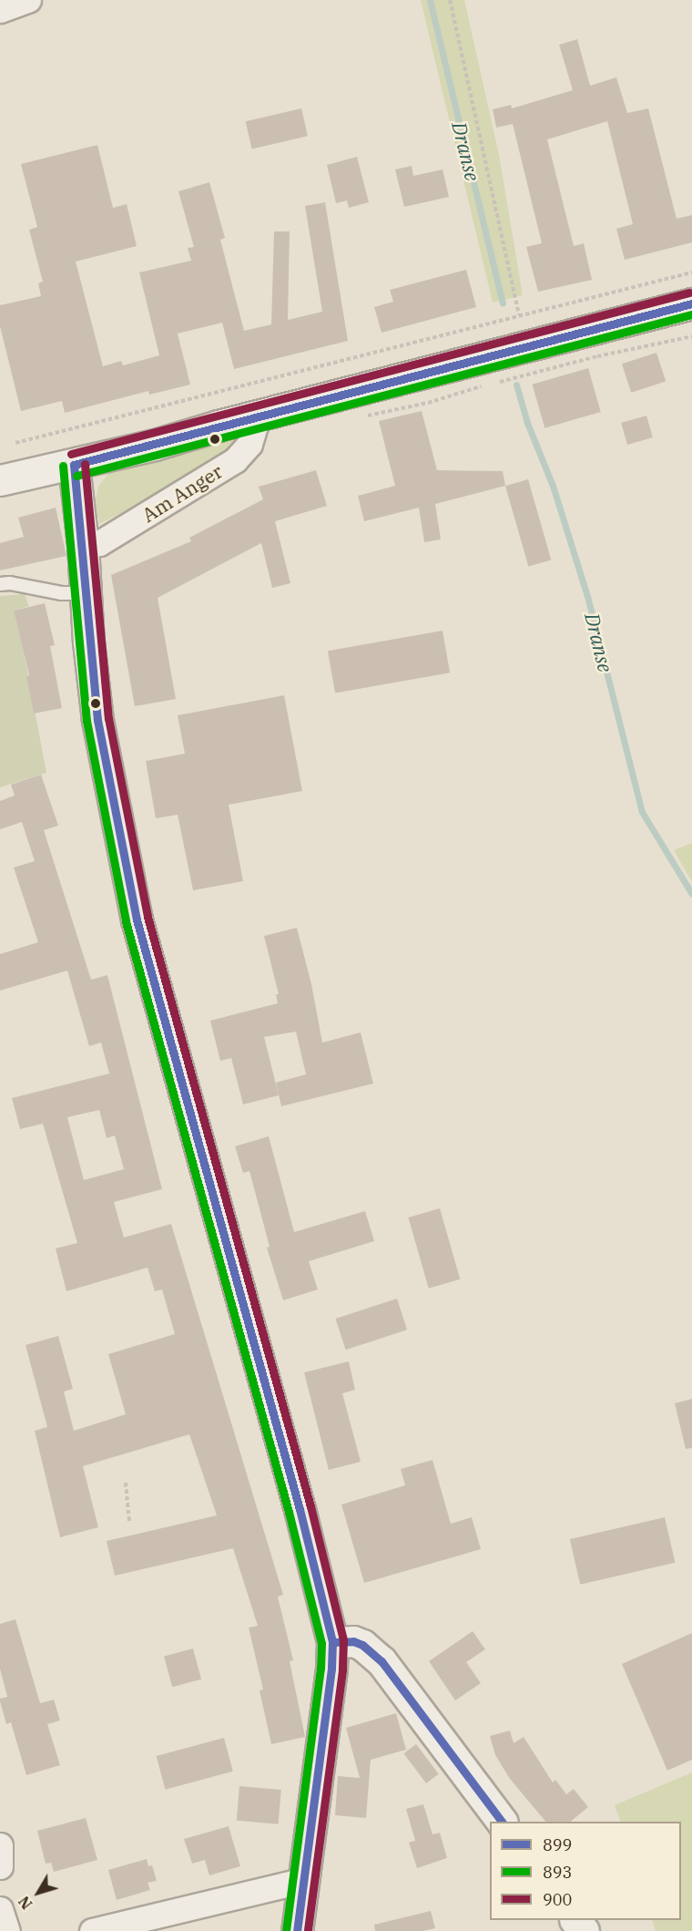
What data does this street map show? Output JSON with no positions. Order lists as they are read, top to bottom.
{
  "streets": {
    "street": ["Am Anger"]
  },
  "water": ["Dranse"],
  "lines": ["transit line 900", "transit line 899", "transit line 893"],
  "legend": ["899", "893", "900"],
  "north": "bottom left"
}
